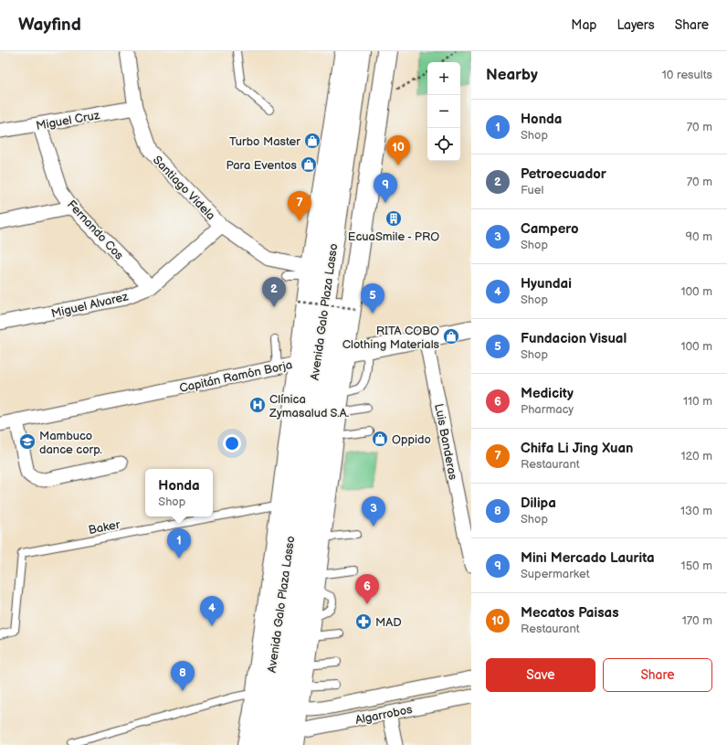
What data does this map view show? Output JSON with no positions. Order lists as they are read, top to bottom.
{
  "streets": {
    "main road": ["Avenida Galo Plaza Lasso"],
    "street": [
      "Miguel Cruz",
      "Santiago Videla",
      "Fernando Cos",
      "Miguel Alvarez",
      "Capitán Ramón Borja",
      "Luis Banderas",
      "Algarrobos"
    ],
    "lane": ["Baker"]
  },
  "crossings": [
    ["Miguel Cruz", "Santiago Videla"],
    ["Miguel Cruz", "Fernando Cos"],
    ["Santiago Videla", "Miguel Alvarez"],
    ["Santiago Videla", "Avenida Galo Plaza Lasso"],
    ["Fernando Cos", "Miguel Alvarez"],
    ["Avenida Galo Plaza Lasso", "Capitán Ramón Borja"],
    ["Avenida Galo Plaza Lasso", "Baker"],
    ["Avenida Galo Plaza Lasso", "Algarrobos"],
    ["Capitán Ramón Borja", "Luis Banderas"]
  ],
  "places": {
    "shop": [
      "Turbo Master",
      "Para Eventos",
      "RITA COBO Clothing Materials",
      "Oppido"
    ],
    "building": ["EcuaSmile - PRO"],
    "hospital": ["Clínica Zymasalud S.A."],
    "school or university": ["Mambuco dance corp."],
    "pharmacy": ["MAD"]
  },
  "page": {
    "header": "Wayfind",
    "nav": ["Map", "Layers", "Share"],
    "heading": ["Nearby", "10 results"],
    "map_buttons": ["+", "−"],
    "list": [
      {
        "mark": "1",
        "name": "Honda",
        "note": "Shop",
        "value": "70 m"
      },
      {
        "mark": "2",
        "name": "Petroecuador",
        "note": "Fuel",
        "value": "70 m"
      },
      {
        "mark": "3",
        "name": "Campero",
        "note": "Shop",
        "value": "90 m"
      },
      {
        "mark": "4",
        "name": "Hyundai",
        "note": "Shop",
        "value": "100 m"
      },
      {
        "mark": "5",
        "name": "Fundacion Visual",
        "note": "Shop",
        "value": "100 m"
      },
      {
        "mark": "6",
        "name": "Medicity",
        "note": "Pharmacy",
        "value": "110 m"
      },
      {
        "mark": "7",
        "name": "Chifa Li Jing Xuan",
        "note": "Restaurant",
        "value": "120 m"
      },
      {
        "mark": "8",
        "name": "Dilipa",
        "note": "Shop",
        "value": "130 m"
      },
      {
        "mark": "9",
        "name": "Mini Mercado Laurita",
        "note": "Supermarket",
        "value": "150 m"
      },
      {
        "mark": "10",
        "name": "Mecatos Paisas",
        "note": "Restaurant",
        "value": "170 m"
      }
    ],
    "pins": [
      "10",
      "9",
      "7",
      "2",
      "5",
      "3",
      "1",
      "6",
      "4",
      "8"
    ],
    "popup": ["Honda", "Shop"],
    "buttons": ["Save", "Share"]
  }
}
